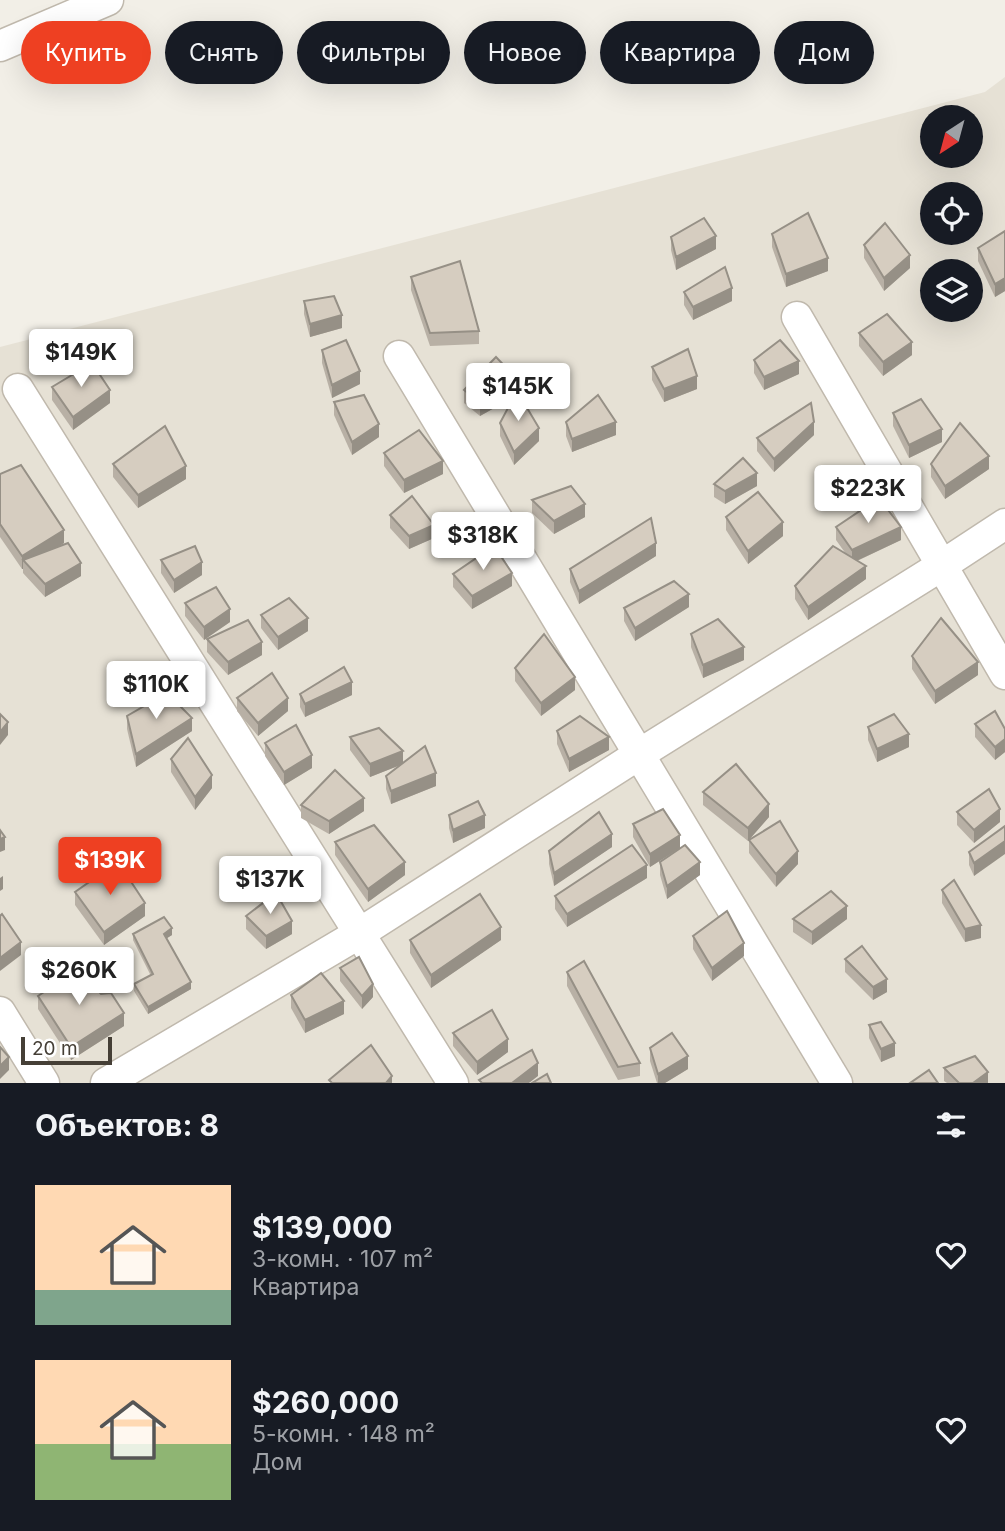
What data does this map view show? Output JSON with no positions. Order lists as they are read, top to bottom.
{
  "scale_bar": "20 m",
  "north": "bottom left",
  "page": {
    "chip": [
      "Купить",
      "Снять",
      "Фильтры",
      "Новое",
      "Квартира",
      "Дом"
    ],
    "price": [
      "$149K",
      "$145K",
      "$223K",
      "$318K",
      "$110K",
      "$139K",
      "$137K",
      "$260K"
    ],
    "scale": "20 m",
    "heading": "Объектов: 8",
    "list": [
      {
        "name": "$139,000",
        "note": "3-комн. · 107 m² · Квартира"
      },
      {
        "name": "$260,000",
        "note": "5-комн. · 148 m² · Дом"
      }
    ]
  }
}
